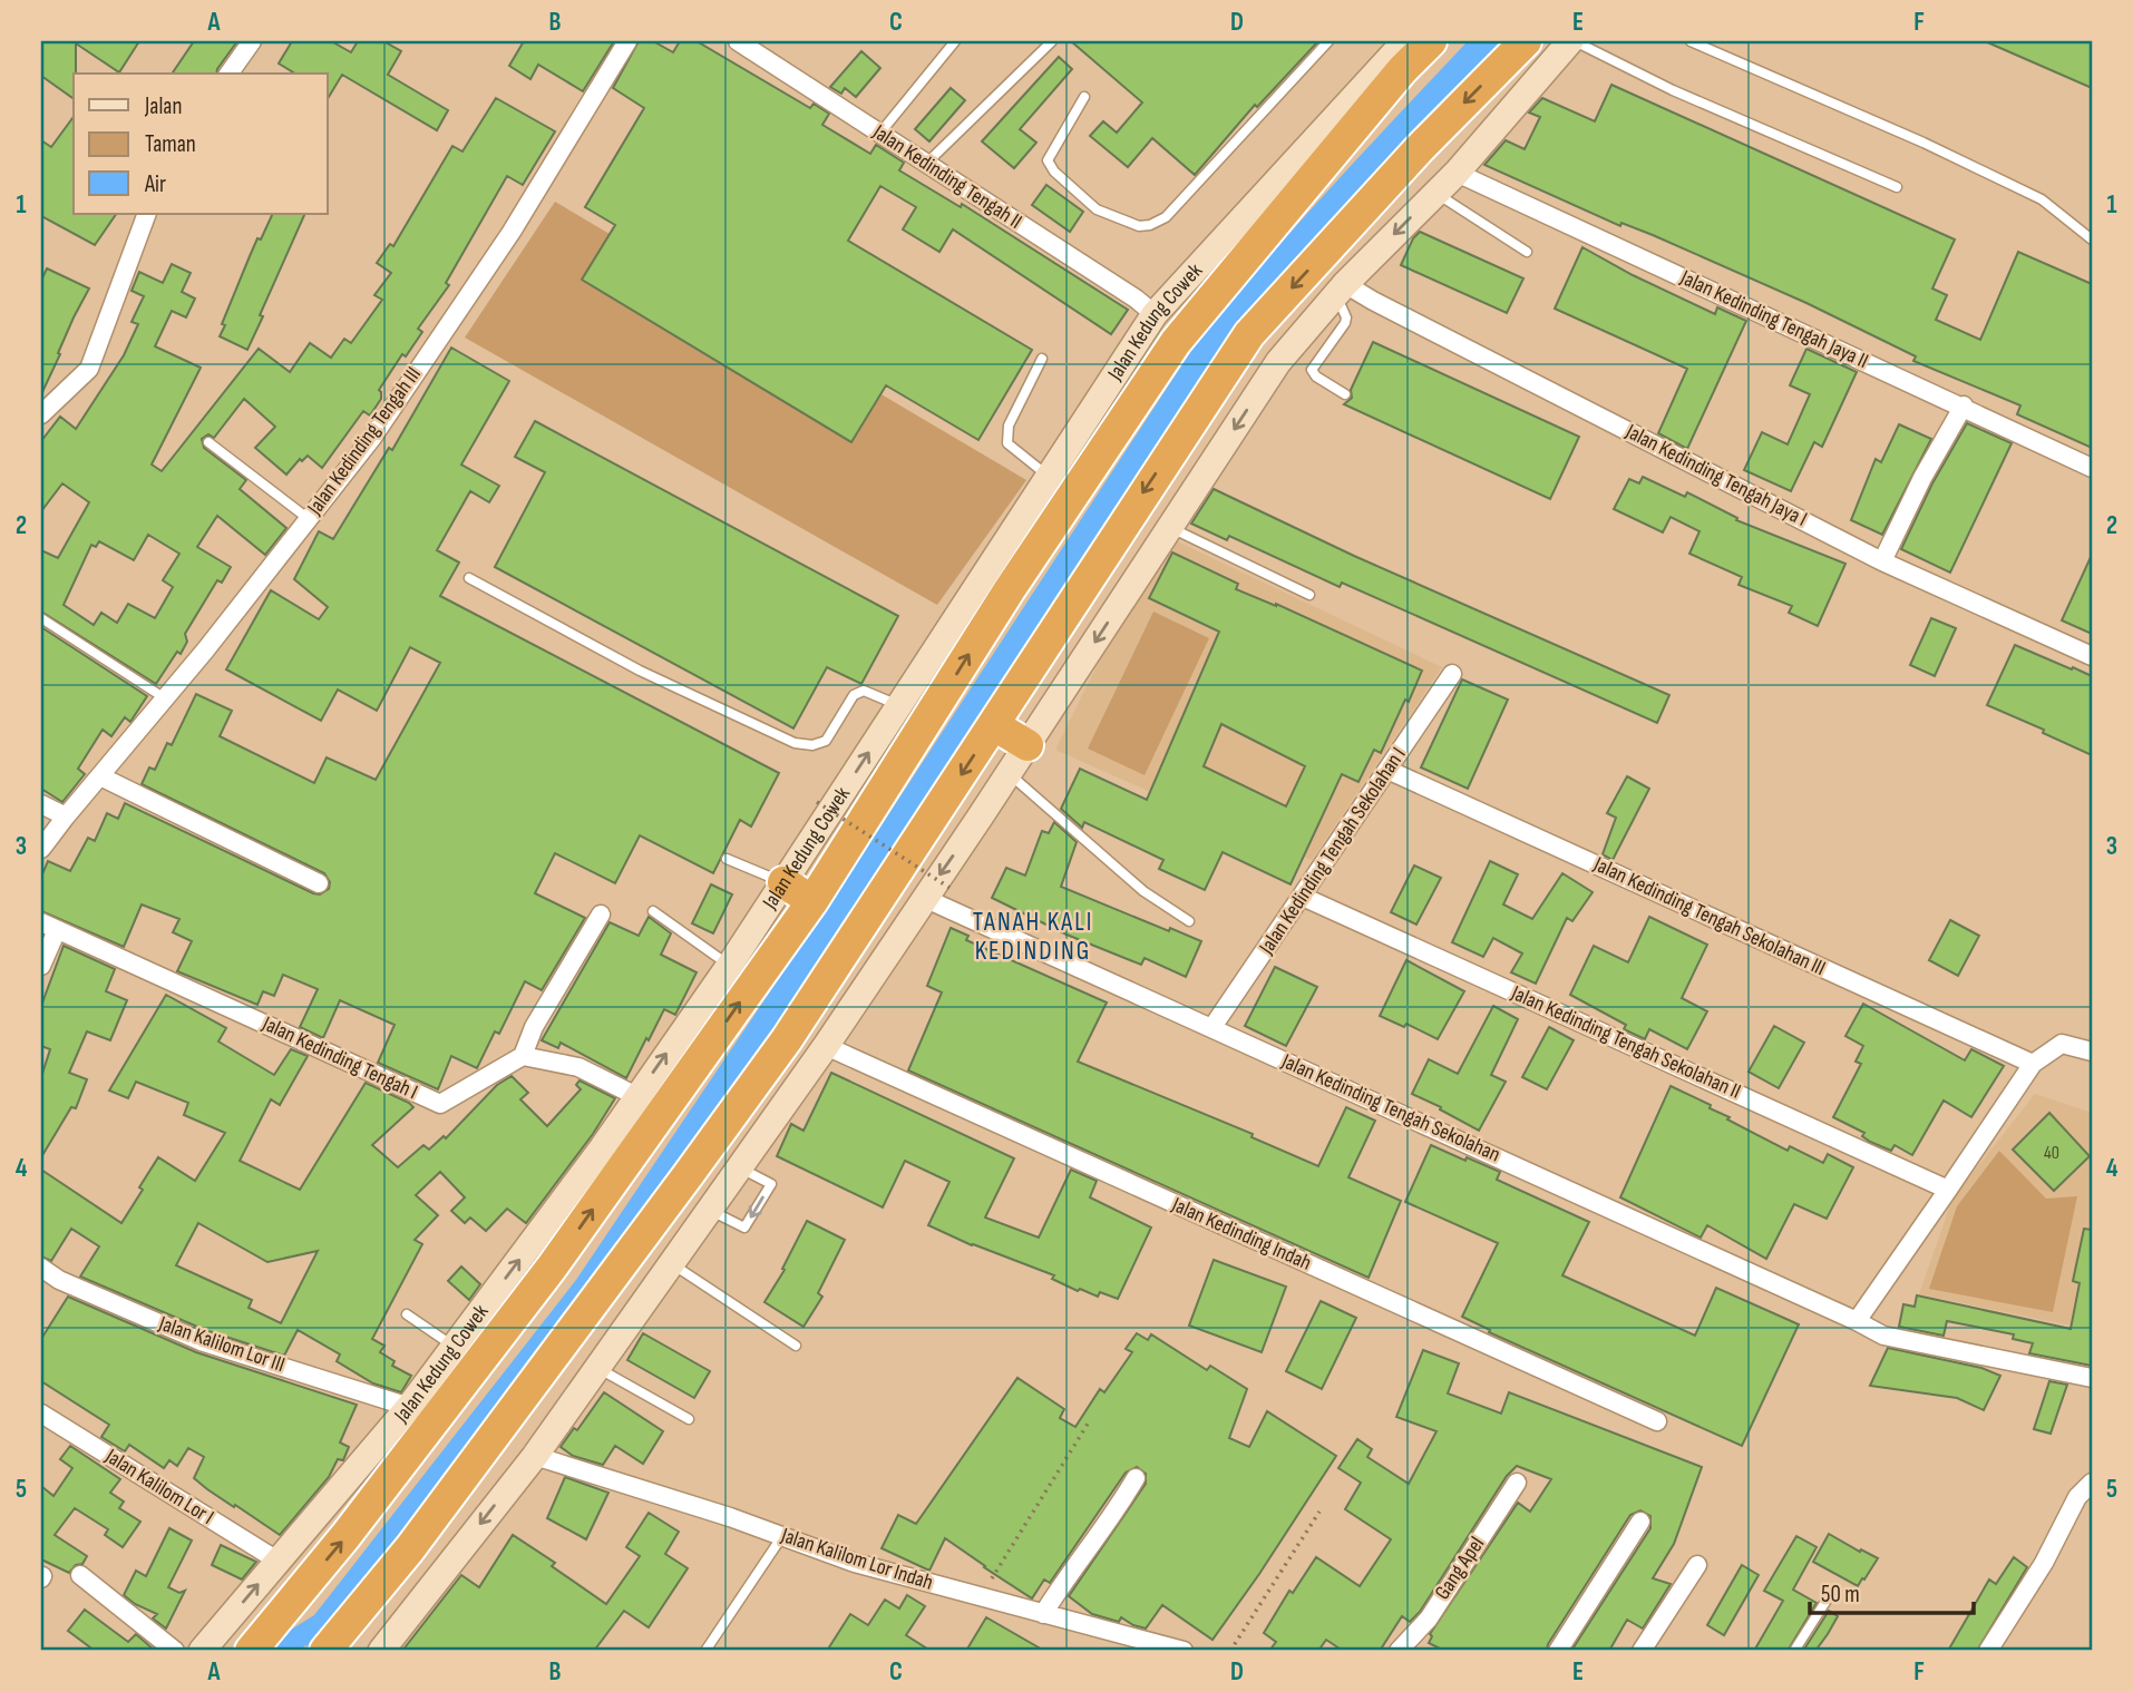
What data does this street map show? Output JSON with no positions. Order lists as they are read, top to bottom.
{
  "streets": {
    "highway": ["Jalan Kedung Cowek"],
    "street": [
      "Jalan Kedinding Tengah II",
      "Jalan Kedinding Tengah Jaya II",
      "Jalan Kedinding Tengah III",
      "Jalan Kedinding Tengah Jaya I",
      "Jalan Kedinding Tengah Sekolahan I",
      "Jalan Kedinding Tengah Sekolahan III",
      "Jalan Kedinding Tengah Sekolahan II",
      "Jalan Kedinding Tengah I",
      "Jalan Kedinding Tengah Sekolahan",
      "Jalan Kedinding Indah",
      "Jalan Kalilom Lor III",
      "Jalan Kalilom Lor I",
      "Jalan Kalilom Lor Indah",
      "Gang Apel"
    ]
  },
  "crossings": [
    ["Jalan Kedinding Tengah II", "Jalan Kedung Cowek"],
    ["Jalan Kedung Cowek", "Jalan Kalilom Lor III"],
    ["Jalan Kedung Cowek", "Jalan Kalilom Lor I"],
    ["Jalan Kedinding Tengah Sekolahan I", "Jalan Kedinding Tengah Sekolahan III"],
    ["Jalan Kedinding Tengah Sekolahan I", "Jalan Kedinding Tengah Sekolahan II"],
    ["Jalan Kedinding Tengah Sekolahan I", "Jalan Kedinding Tengah Sekolahan"]
  ],
  "districts": ["TANAH KALI KEDINDING"],
  "house_numbers": ["40"],
  "legend": ["Jalan", "Taman", "Air"],
  "scale_bar": "50 m",
  "grid": {
    "columns": [
      "A",
      "B",
      "C",
      "D",
      "E",
      "F"
    ],
    "rows": [
      "1",
      "2",
      "3",
      "4",
      "5"
    ]
  }
}
